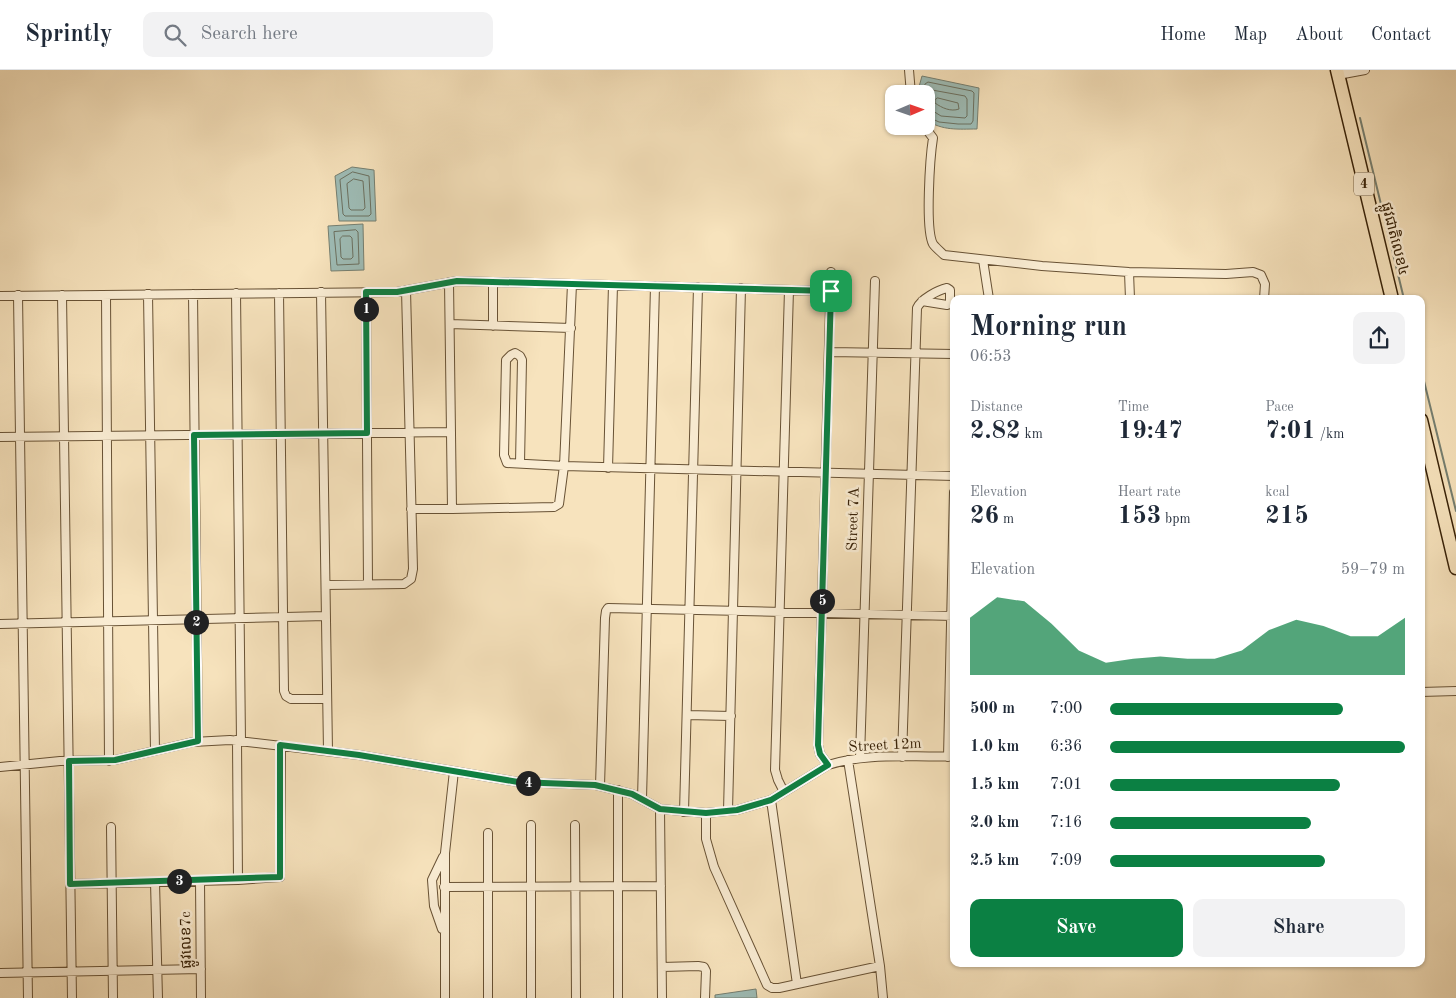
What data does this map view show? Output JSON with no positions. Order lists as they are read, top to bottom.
{
  "streets": {
    "highway": ["4", "ផ្លូវជាតិលេខ៤"],
    "street": ["Street 7A", "Street 12m", "ផ្លូវលេខ7c"]
  },
  "crossings": [
    ["Street 7A", "Street 12m"]
  ],
  "north": "right",
  "page": {
    "header": "Sprintly",
    "search": "Search here",
    "nav": [
      "Home",
      "Map",
      "About",
      "Contact"
    ],
    "heading": ["Morning run", "06:53"],
    "pins": [
      "1",
      "5",
      "2",
      "4",
      "3"
    ],
    "stats": [
      ["Distance", "2.82 km"],
      ["Time", "19:47"],
      ["Pace", "7:01 /km"],
      ["Elevation", "26 m"],
      ["Heart rate", "153 bpm"],
      ["kcal", "215"]
    ],
    "chart": ["Elevation", "59–79 m"],
    "list": [
      {
        "name": "500 m",
        "note": "7:00"
      },
      {
        "name": "1.0 km",
        "note": "6:36"
      },
      {
        "name": "1.5 km",
        "note": "7:01"
      },
      {
        "name": "2.0 km",
        "note": "7:16"
      },
      {
        "name": "2.5 km",
        "note": "7:09"
      }
    ],
    "buttons": ["Save", "Share"]
  }
}
